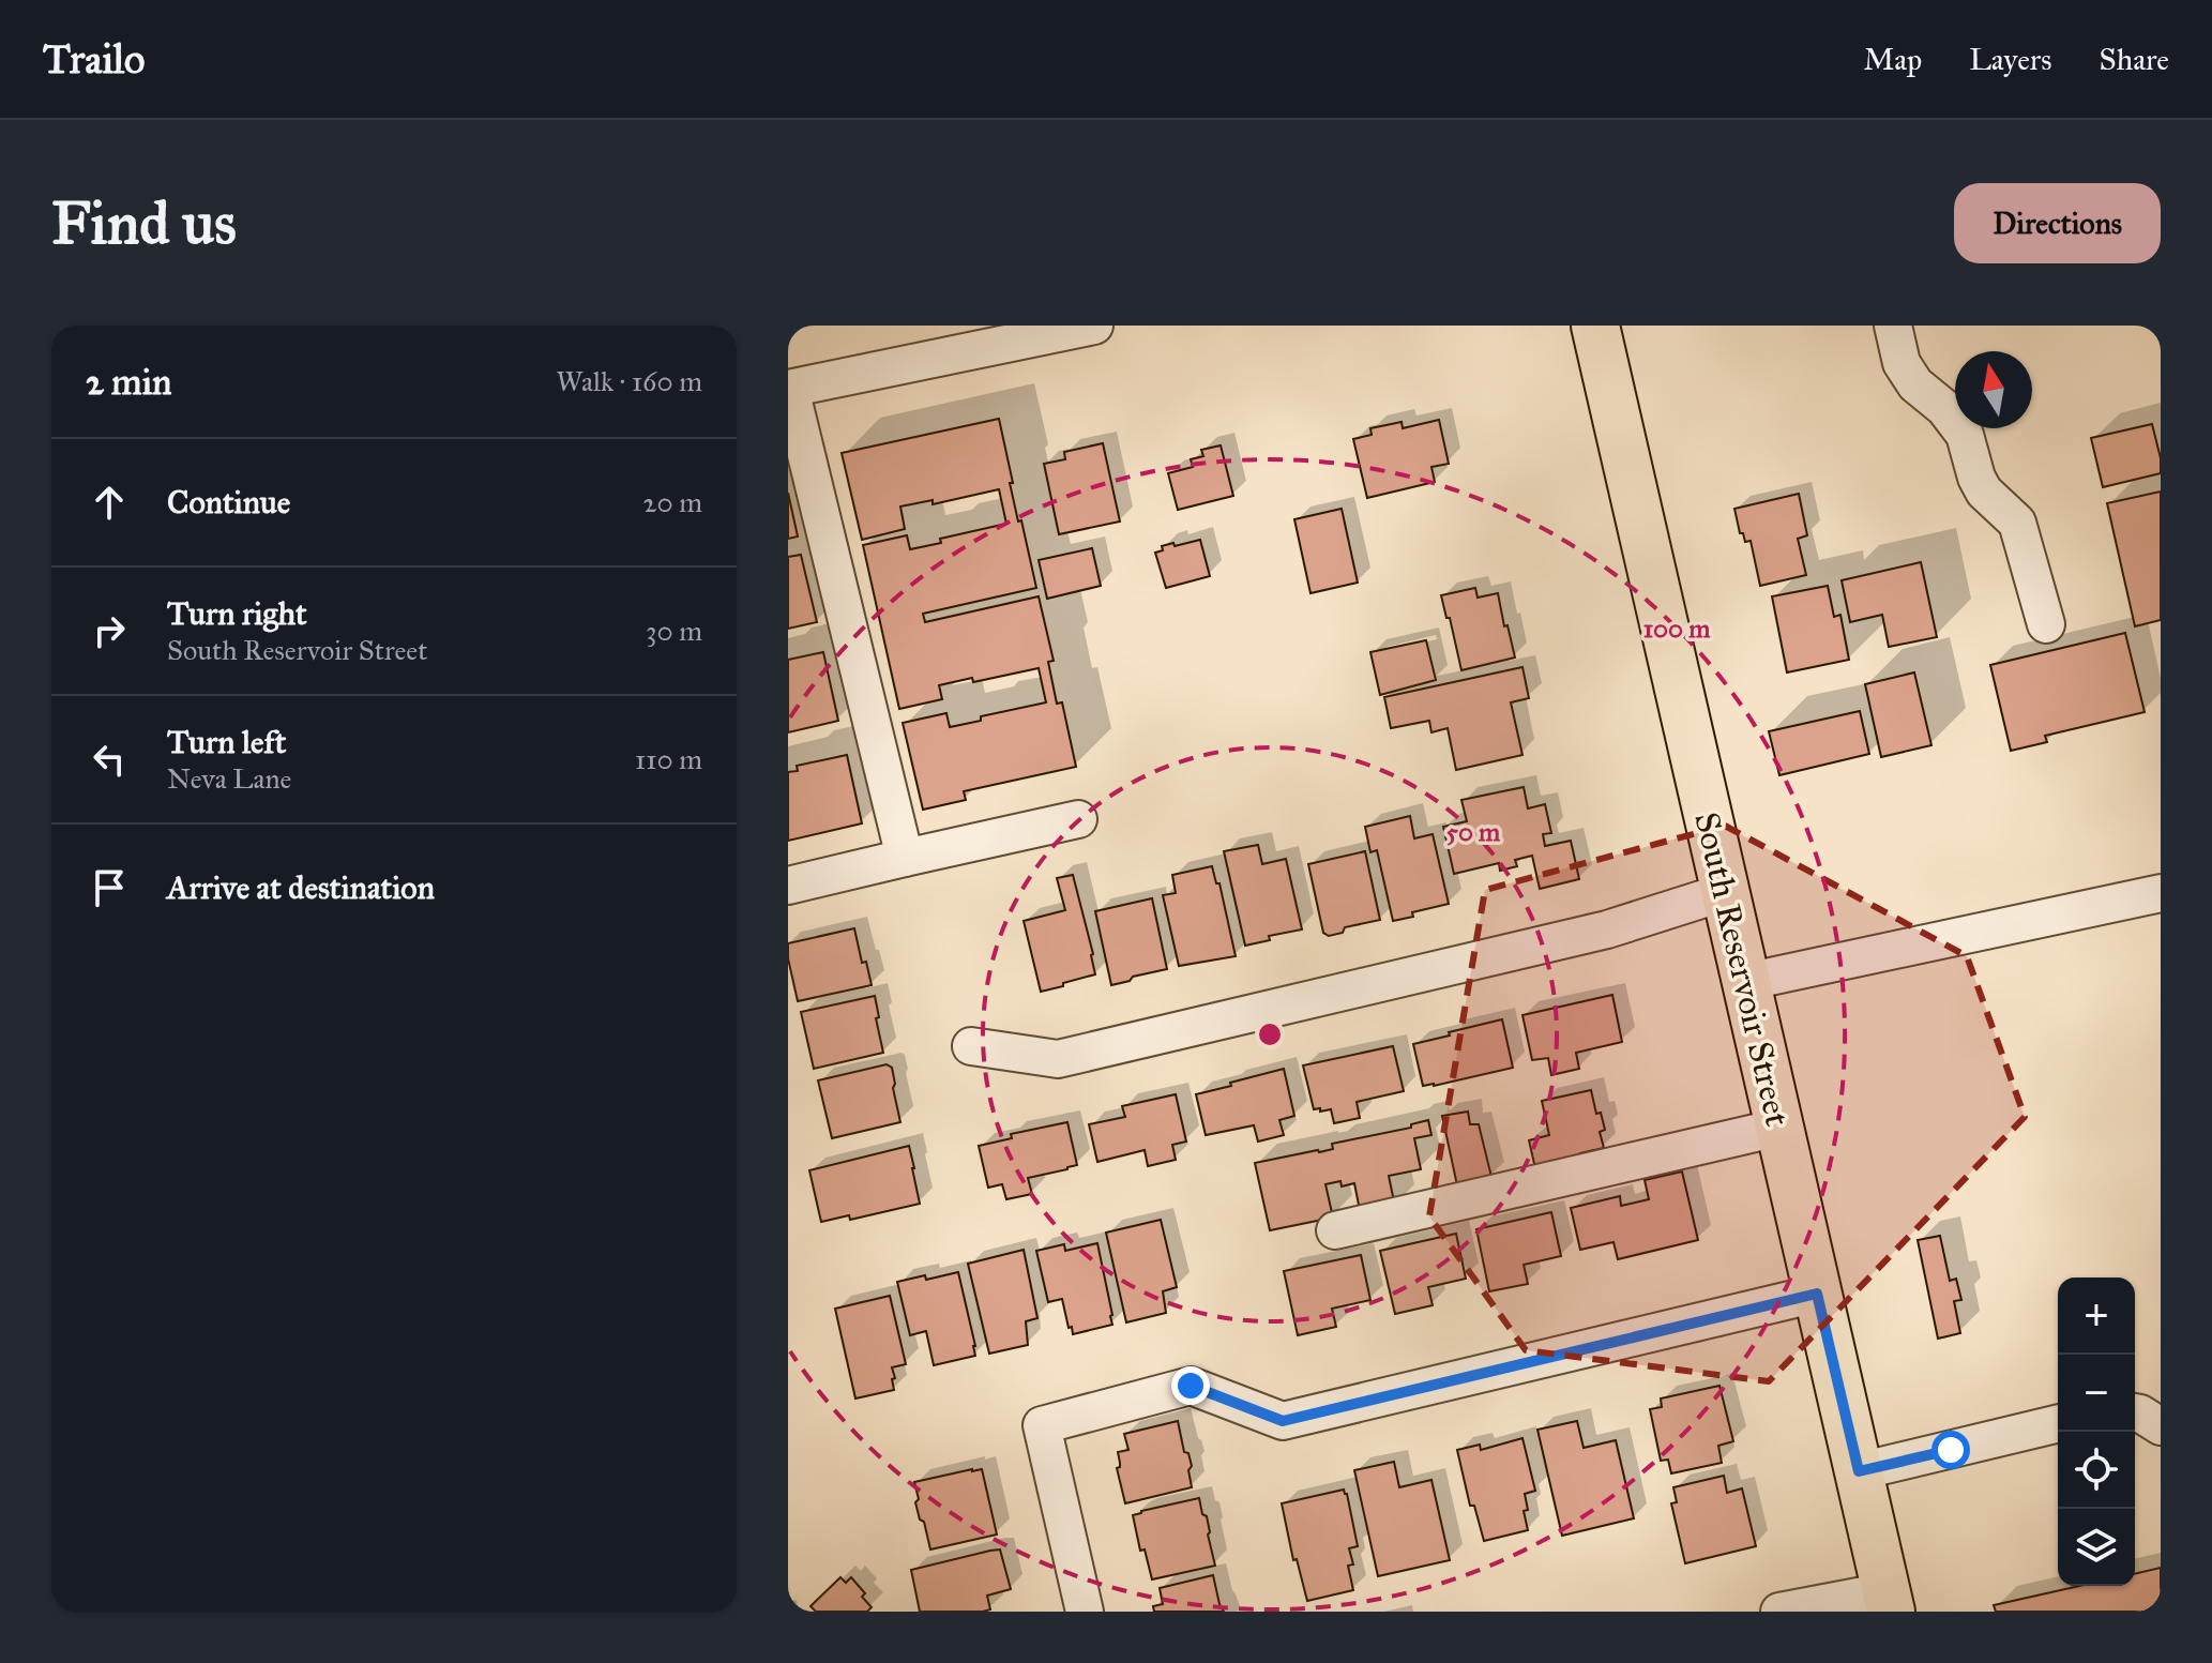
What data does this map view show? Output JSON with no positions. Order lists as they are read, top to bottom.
{
  "streets": {
    "main road": ["South Reservoir Street"]
  },
  "north": "top",
  "page": {
    "header": "Trailo",
    "nav": ["Map", "Layers", "Share"],
    "buttons": "Directions",
    "title": "Find us",
    "heading": ["2 min", "Walk · 160 m"],
    "list": [
      ["Continue", "20 m"],
      ["Turn right", "South Reservoir Street", "30 m"],
      ["Turn left", "Neva Lane", "110 m"],
      "Arrive at destination"
    ],
    "map_buttons": ["+", "−"]
  },
  "rings": ["100 m", "50 m"]
}
